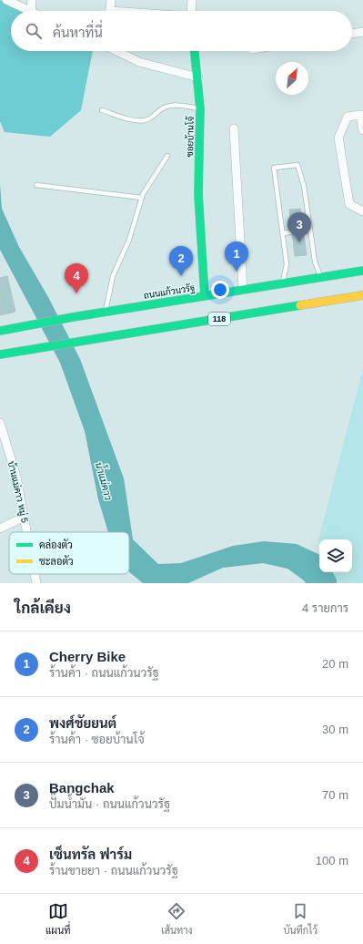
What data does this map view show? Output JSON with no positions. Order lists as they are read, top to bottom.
{
  "streets": {
    "main road": ["ซอยบ้านโจ้", "ถนนแก้วนวรัฐ", "118"],
    "street": ["บ้านแม่คาว หมู่ 5"]
  },
  "crossings": [
    ["ซอยบ้านโจ้", "ถนนแก้วนวรัฐ"]
  ],
  "water": ["น้ำแม่คาว"],
  "legend": ["คล่องตัว", "ชะลอตัว"],
  "north": "top right",
  "page": {
    "search": "ค้นหาที่นี่",
    "pins": [
      "3",
      "1",
      "2",
      "4"
    ],
    "heading": ["ใกล้เคียง", "4 รายการ"],
    "list": [
      {
        "mark": "1",
        "name": "Cherry Bike",
        "note": "ร้านค้า · ถนนแก้วนวรัฐ",
        "value": "20 m"
      },
      {
        "mark": "2",
        "name": "พงศ์ชัยยนต์",
        "note": "ร้านค้า · ซอยบ้านโจ้",
        "value": "30 m"
      },
      {
        "mark": "3",
        "name": "Bangchak",
        "note": "ปั๊มน้ำมัน · ถนนแก้วนวรัฐ",
        "value": "70 m"
      },
      {
        "mark": "4",
        "name": "เซ็นทรัล ฟาร์ม",
        "note": "ร้านขายยา · ถนนแก้วนวรัฐ",
        "value": "100 m"
      }
    ],
    "nav": ["แผนที่", "เส้นทาง", "บันทึกไว้"]
  }
}
